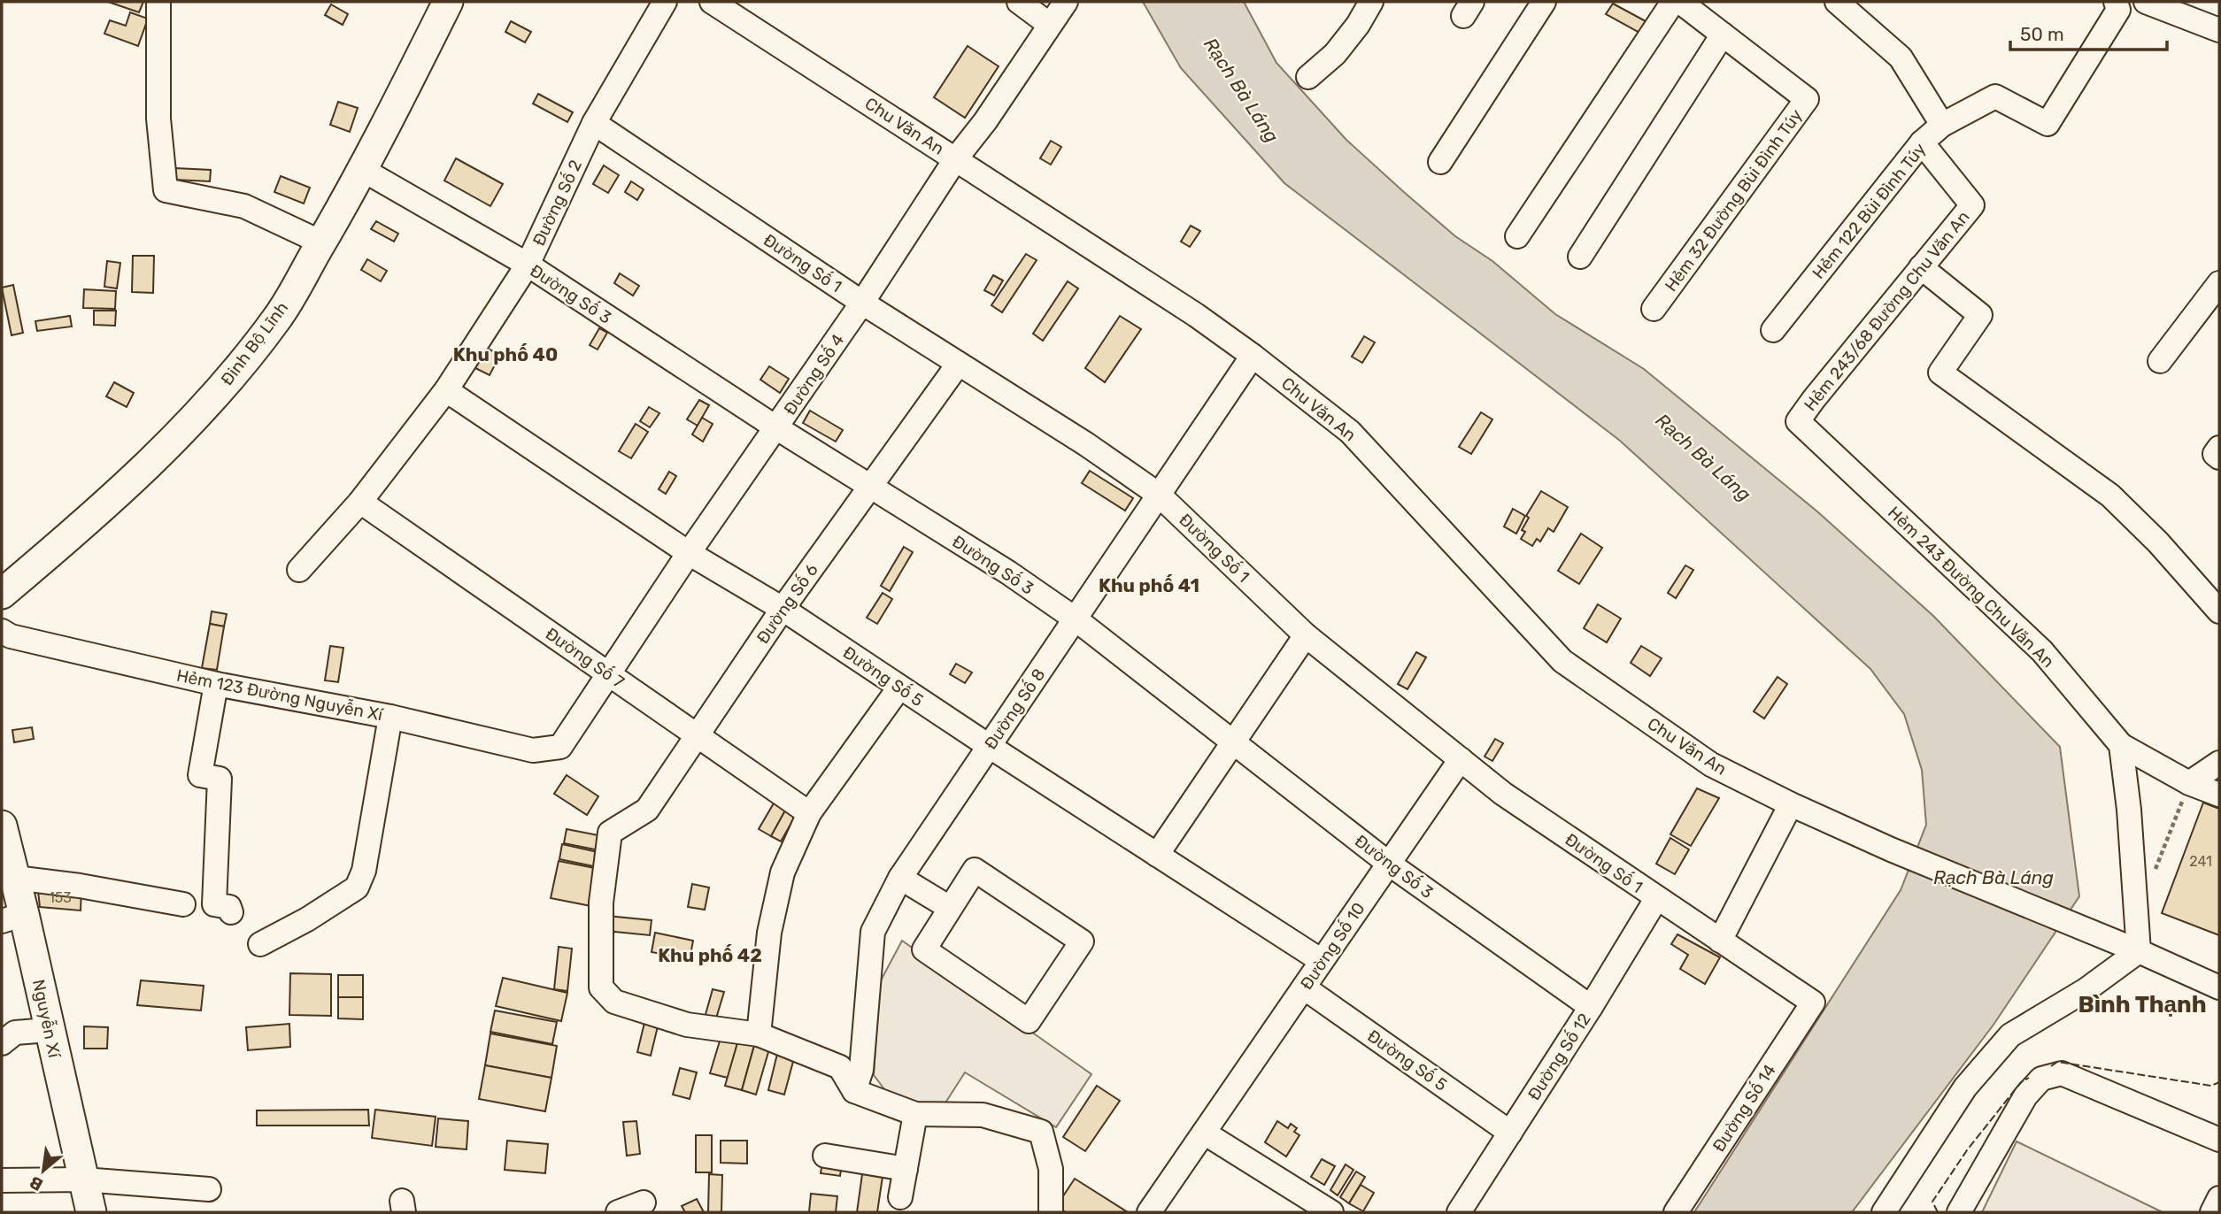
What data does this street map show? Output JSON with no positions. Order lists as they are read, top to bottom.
{
  "streets": {
    "main road": ["Đinh Bộ Lĩnh", "Nguyễn Xí"],
    "street": [
      "Chu Văn An",
      "Hẻm 32 Đường Bùi Đình Túy",
      "Đường Số 2",
      "Hẻm 122 Bùi Đình Túy",
      "Đường Số 1",
      "Đường Số 3",
      "Hẻm 243/68 Đường Chu Văn An",
      "Đường Số 4",
      "Hẻm 243 Đường Chu Văn An",
      "Đường Số 6",
      "Đường Số 7",
      "Đường Số 5",
      "Hẻm 123 Đường Nguyễn Xí",
      "Đường Số 8",
      "Đường Số 10",
      "Đường Số 12",
      "Đường Số 14"
    ]
  },
  "crossings": [
    ["Chu Văn An", "Đường Số 4"],
    ["Chu Văn An", "Đường Số 8"],
    ["Đường Số 2", "Đường Số 1"],
    ["Đường Số 2", "Đường Số 3"],
    ["Đường Số 2", "Đường Số 7"],
    ["Đường Số 2", "Đường Số 5"],
    ["Hẻm 122 Bùi Đình Túy", "Hẻm 243/68 Đường Chu Văn An"],
    ["Đường Số 1", "Đường Số 4"],
    ["Đường Số 1", "Đường Số 6"],
    ["Đường Số 1", "Đường Số 8"],
    ["Đường Số 1", "Đường Số 10"],
    ["Đường Số 1", "Đường Số 12"],
    ["Đường Số 1", "Đường Số 14"],
    ["Đường Số 3", "Đinh Bộ Lĩnh"],
    ["Đường Số 3", "Đường Số 4"],
    ["Đường Số 3", "Đường Số 6"],
    ["Đường Số 3", "Đường Số 8"],
    ["Đường Số 3", "Đường Số 10"],
    ["Đường Số 3", "Đường Số 12"],
    ["Hẻm 243/68 Đường Chu Văn An", "Hẻm 243 Đường Chu Văn An"],
    ["Đường Số 4", "Đường Số 7"],
    ["Đường Số 4", "Đường Số 5"],
    ["Đường Số 4", "Hẻm 123 Đường Nguyễn Xí"],
    ["Đường Số 6", "Đường Số 7"],
    ["Đường Số 6", "Đường Số 5"],
    ["Đường Số 5", "Đường Số 8"],
    ["Đường Số 5", "Đường Số 10"],
    ["Đường Số 5", "Đường Số 12"]
  ],
  "districts": [
    "Khu phố 40",
    "Khu phố 41",
    "Khu phố 42",
    "Bình Thạnh"
  ],
  "water": ["Rạch Bà Láng"],
  "house_numbers": ["241", "153"],
  "scale_bar": "50 m",
  "north": "bottom left"
}
